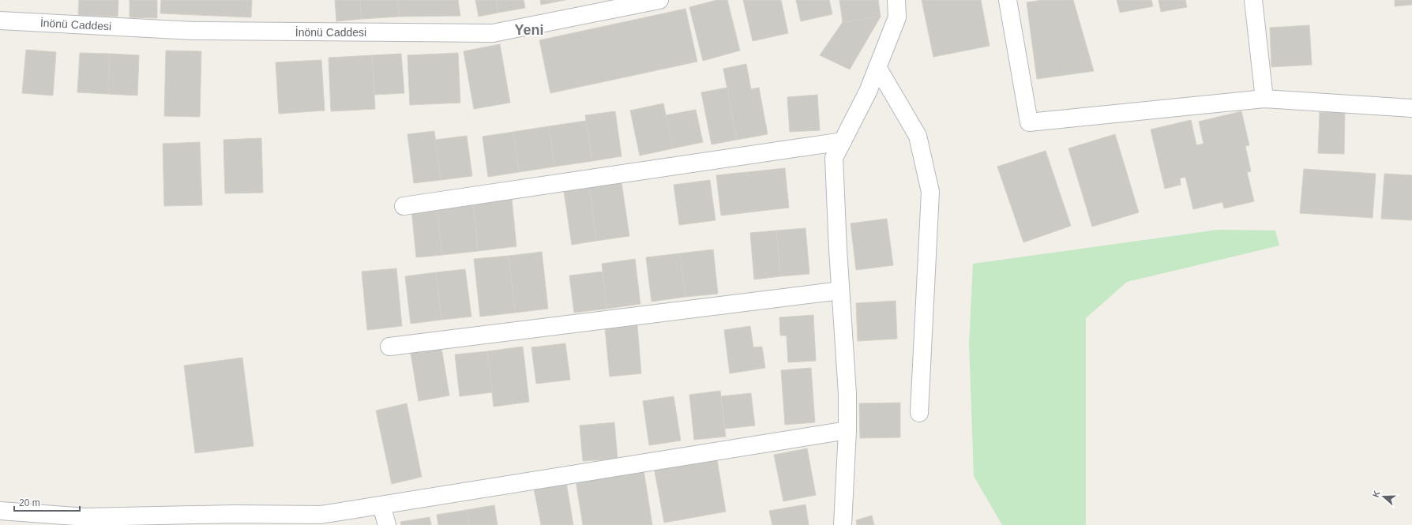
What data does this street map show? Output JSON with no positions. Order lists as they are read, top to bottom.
{
  "streets": {
    "street": ["İnönü Caddesi"]
  },
  "districts": ["Yeni"],
  "scale_bar": "20 m",
  "north": "left"
}
